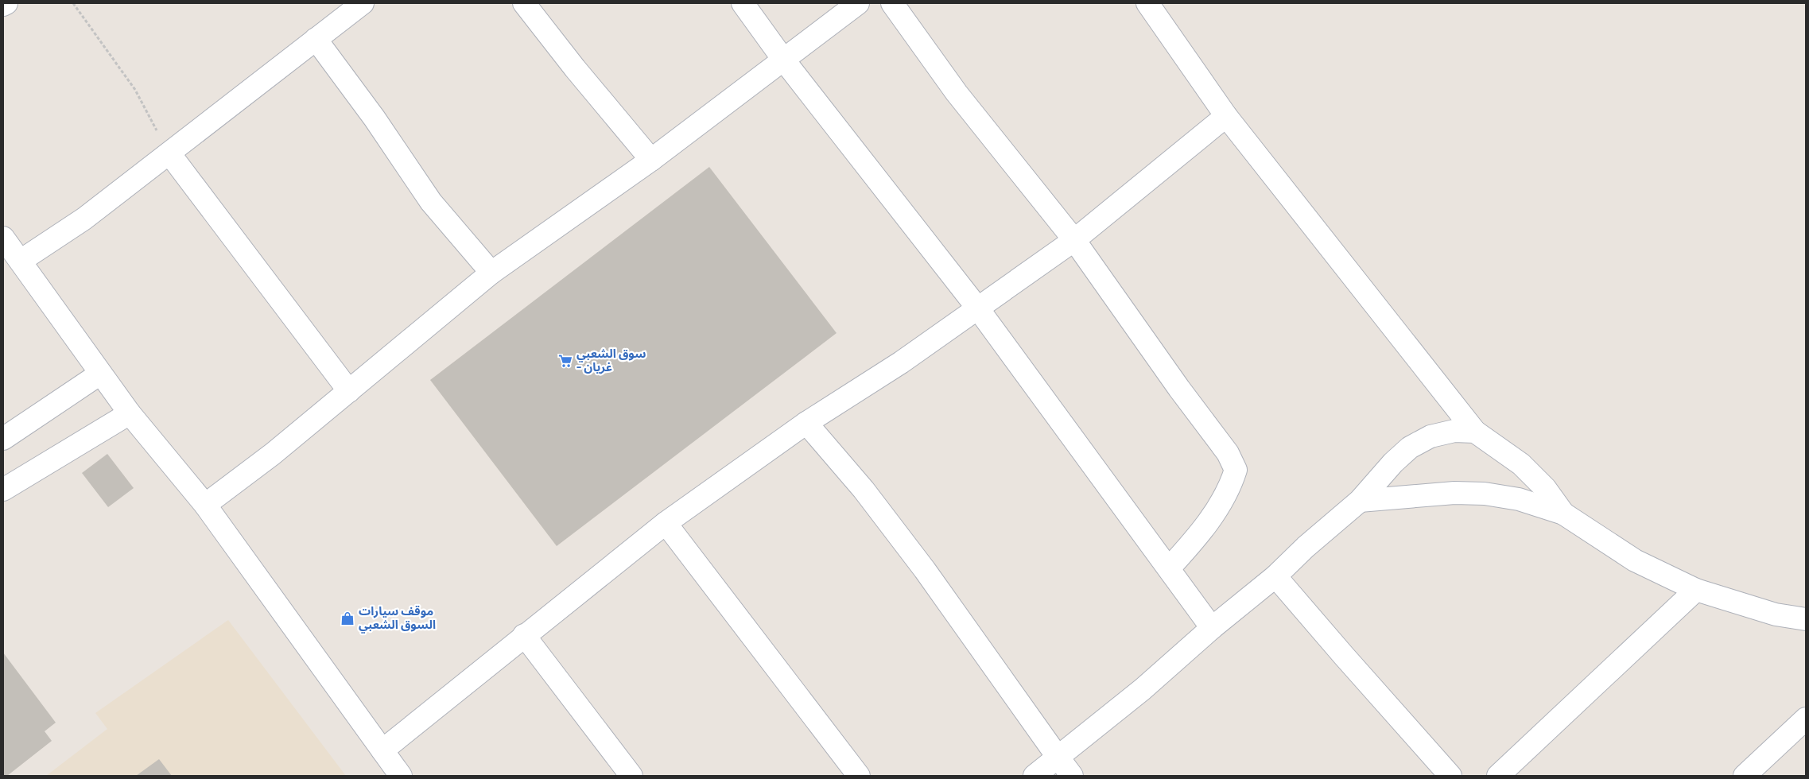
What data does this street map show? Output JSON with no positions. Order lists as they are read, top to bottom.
{
  "places": {
    "supermarket": ["سوق الشعبي - غريان"],
    "shop": ["موقف سيارات السوق الشعبي"]
  }
}
